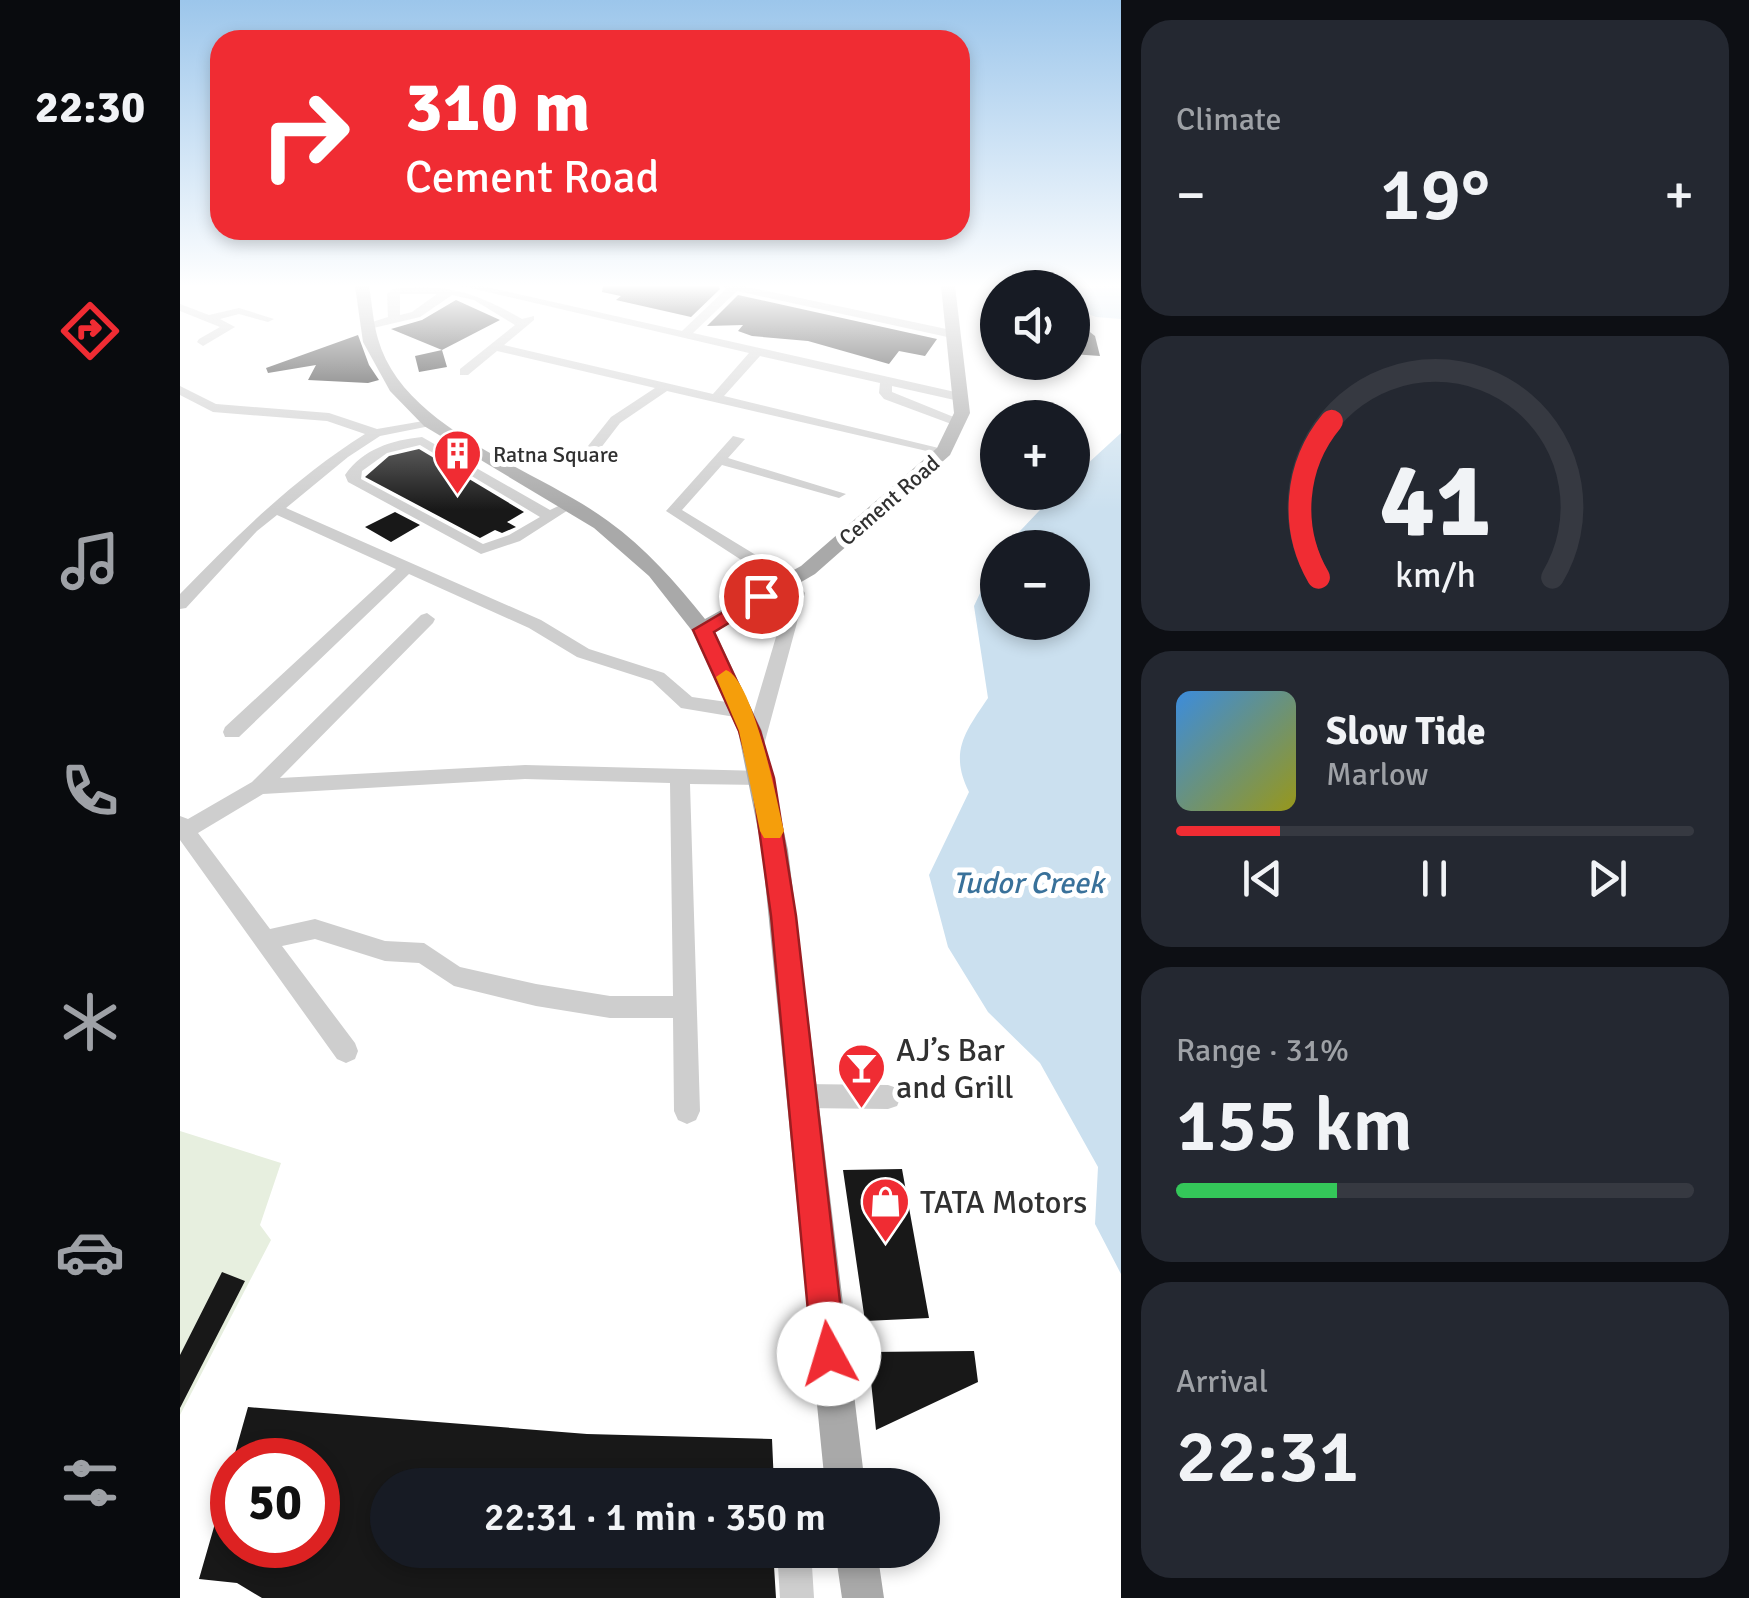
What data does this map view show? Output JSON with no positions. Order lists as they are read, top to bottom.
{
  "streets": {
    "main road": ["Cement Road"]
  },
  "water": ["Tudor Creek"],
  "places": {
    "building": ["Ratna Square"],
    "bar": ["AJ’s Bar and Grill"],
    "shop": ["TATA Motors"]
  },
  "page": {
    "tabs": "22:30",
    "tile": [
      "Climate",
      ["Range · 31%", "155 km"],
      ["Arrival", "22:31"]
    ],
    "turn": ["310 m", "Cement Road"],
    "heat": ["−", "19°", "+"],
    "map_buttons": ["+", "−"],
    "song": ["Slow Tide", "Marlow"],
    "limit": "50",
    "trip": "22:31 · 1 min · 350 m",
    "gauge": ["41", "km/h"]
  }
}
